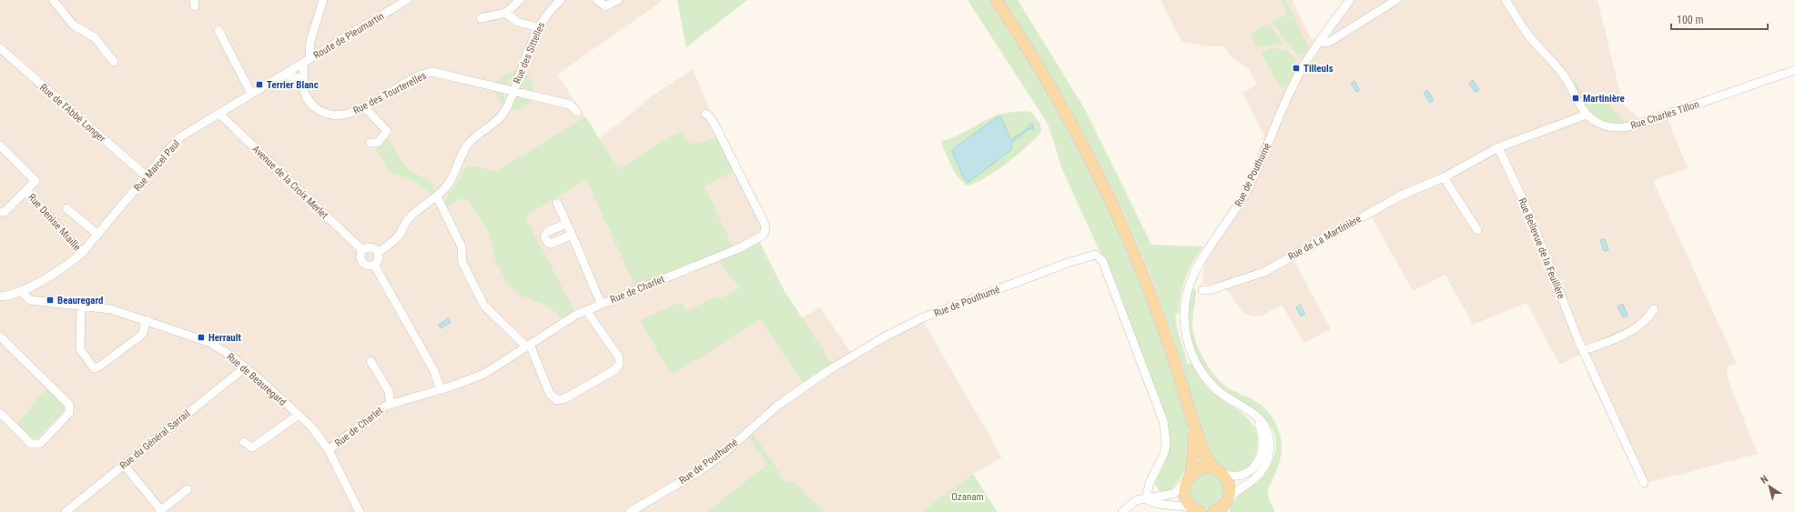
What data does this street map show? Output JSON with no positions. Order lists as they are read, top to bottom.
{
  "streets": {
    "street": [
      "Route de Pleumartin",
      "Rue des Sittelles",
      "Rue des Tourterelles",
      "Rue de l’Abbé Longer",
      "Rue Charles Tillon",
      "Rue Marcel Paul",
      "Rue de Pouthumé",
      "Avenue de la Croix Merlet",
      "Rue Denise Miaille",
      "Rue de La Martinière",
      "Rue Bellevue de la Feuillère",
      "Rue de Charlet",
      "Rue de Beauregard",
      "Rue du Général Sarrail"
    ]
  },
  "crossings": [
    ["Route de Pleumartin", "Rue des Tourterelles"],
    ["Route de Pleumartin", "Rue Marcel Paul"],
    ["Rue des Sittelles", "Rue des Tourterelles"],
    ["Rue des Sittelles", "Avenue de la Croix Merlet"],
    ["Rue des Tourterelles", "Rue Marcel Paul"],
    ["Rue de l’Abbé Longer", "Rue Marcel Paul"],
    ["Rue Charles Tillon", "Rue de La Martinière"],
    ["Rue Marcel Paul", "Avenue de la Croix Merlet"],
    ["Rue Marcel Paul", "Rue Denise Miaille"],
    ["Rue Marcel Paul", "Rue de Beauregard"],
    ["Rue de La Martinière", "Rue Bellevue de la Feuillère"],
    ["Rue de Charlet", "Rue de Beauregard"],
    ["Rue de Beauregard", "Rue du Général Sarrail"]
  ],
  "parks": ["Ozanam"],
  "places": {
    "transit": [
      "Tilleuls",
      "Terrier Blanc",
      "Martinière",
      "Beauregard",
      "Herrault"
    ]
  },
  "scale_bar": "100 m",
  "north": "top left"
}
